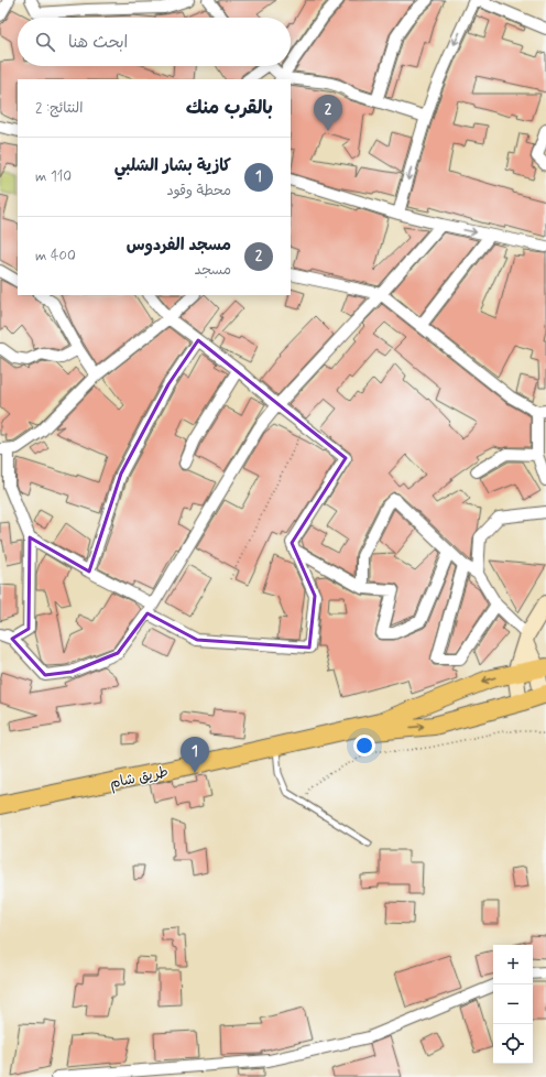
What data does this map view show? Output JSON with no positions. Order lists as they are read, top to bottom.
{
  "streets": {
    "main road": ["طريق شام"]
  },
  "page": {
    "search": "ابحث هنا",
    "heading": ["بالقرب منك", "النتائج: 2"],
    "pins": ["2", "1"],
    "list": [
      {
        "mark": "1",
        "name": "كازية بشار الشلبي",
        "note": "محطة وقود",
        "value": "110 m"
      },
      {
        "mark": "2",
        "name": "مسجد الفردوس",
        "note": "مسجد",
        "value": "400 m"
      }
    ],
    "map_buttons": ["+", "−"]
  }
}
